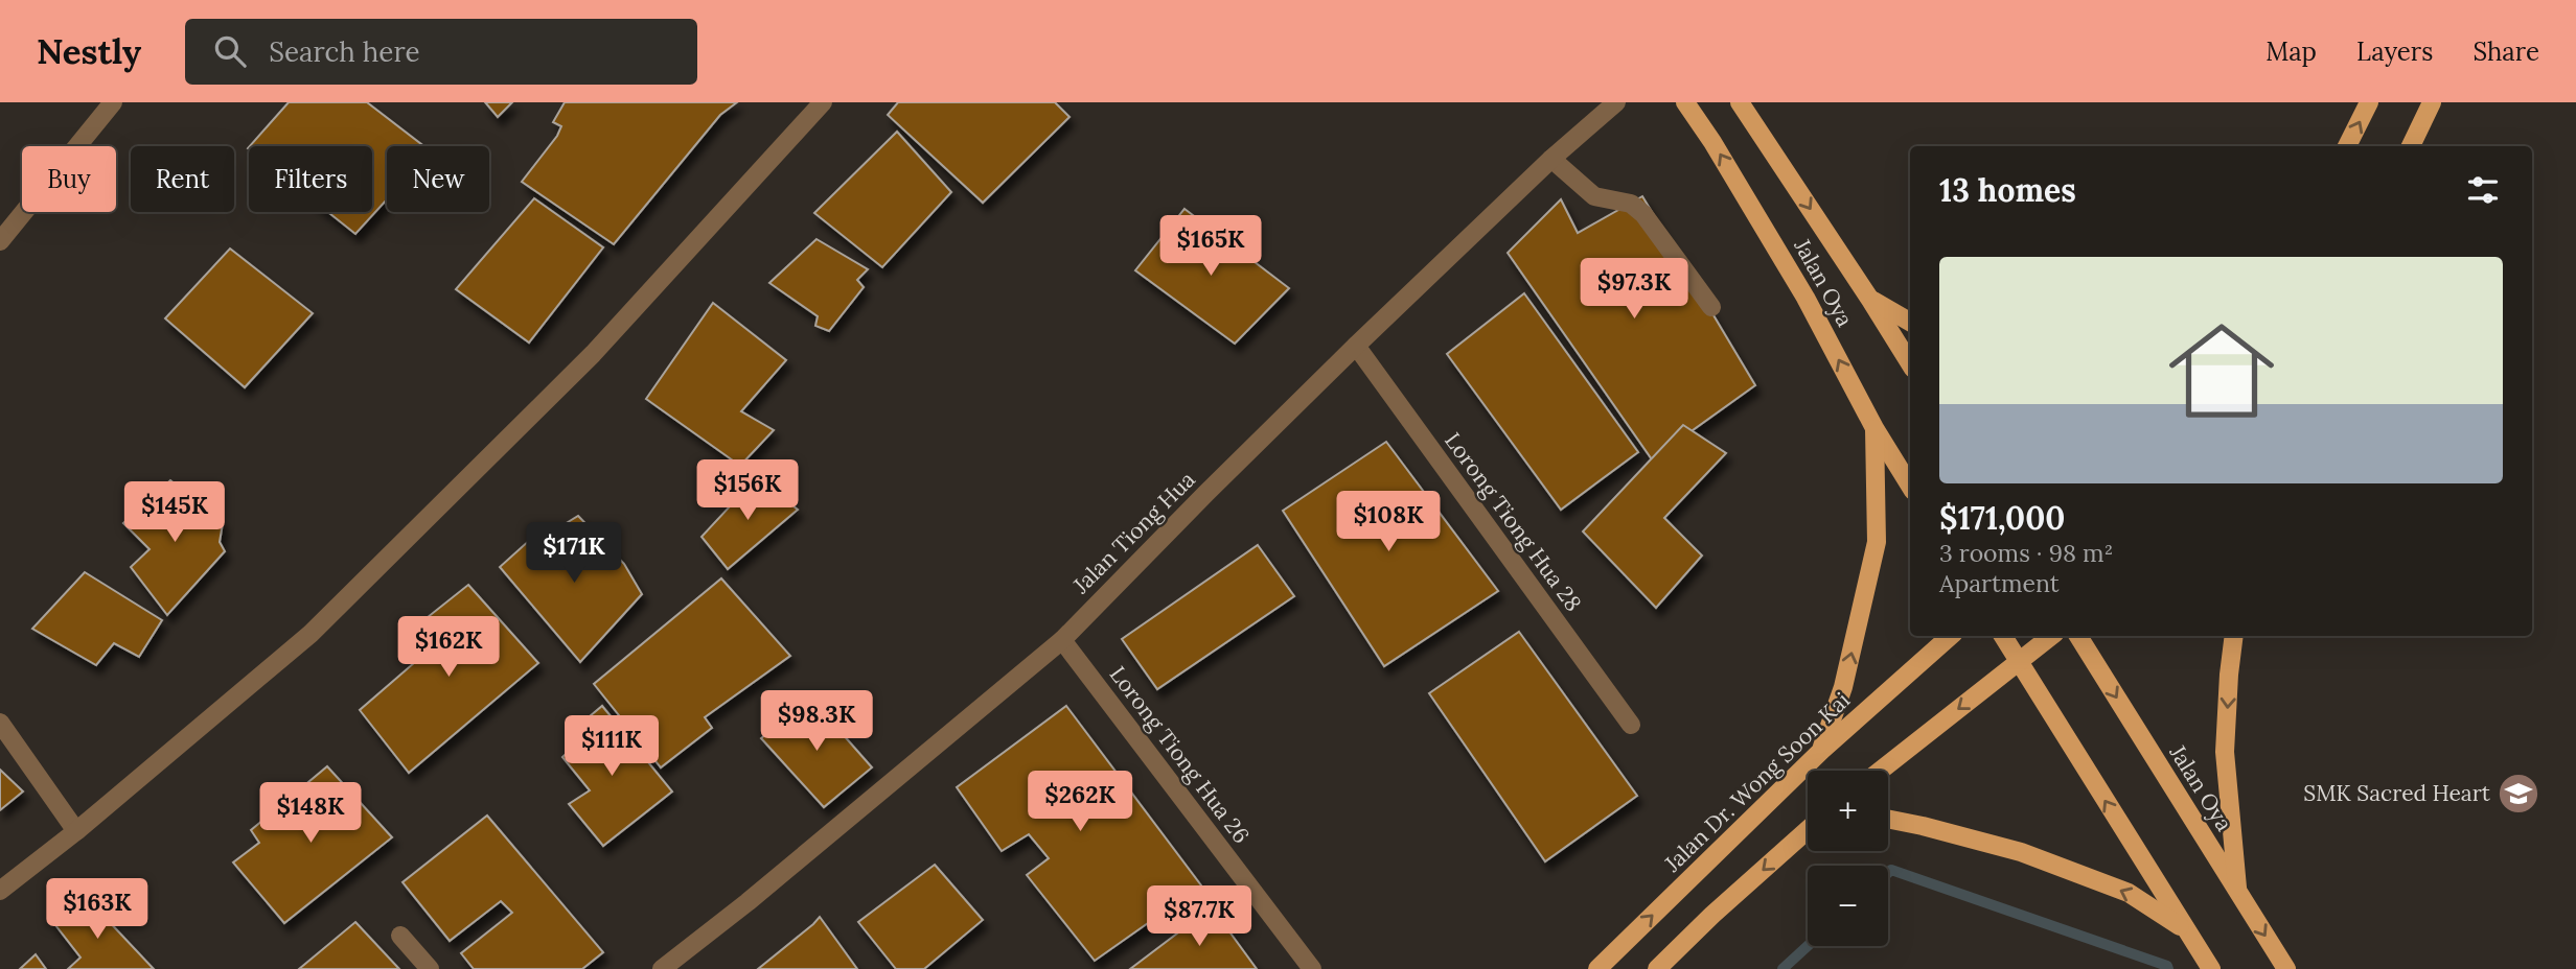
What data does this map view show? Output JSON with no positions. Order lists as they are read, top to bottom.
{
  "streets": {
    "main road": ["Jalan Oya", "Jalan Dr. Wong Soon Kai"],
    "street": ["Lorong Tiong Hua 28", "Jalan Tiong Hua", "Lorong Tiong Hua 26"]
  },
  "crossings": [
    ["Lorong Tiong Hua 28", "Jalan Tiong Hua"],
    ["Jalan Tiong Hua", "Lorong Tiong Hua 26"]
  ],
  "places": {
    "school or university": ["SMK Sacred Heart"]
  },
  "page": {
    "header": "Nestly",
    "search": "Search here",
    "nav": ["Map", "Layers", "Share"],
    "chip": [
      "Buy",
      "Rent",
      "Filters",
      "New"
    ],
    "heading": "13 homes",
    "price": [
      "$165K",
      "$97.3K",
      "$156K",
      "$145K",
      "$108K",
      "$171K",
      "$162K",
      "$98.3K",
      "$111K",
      "$262K",
      "$148K",
      "$163K",
      "$87.7K"
    ],
    "list": [
      {
        "name": "$171,000",
        "note": "3 rooms · 98 m² · Apartment"
      }
    ],
    "map_buttons": ["+", "−"]
  }
}
